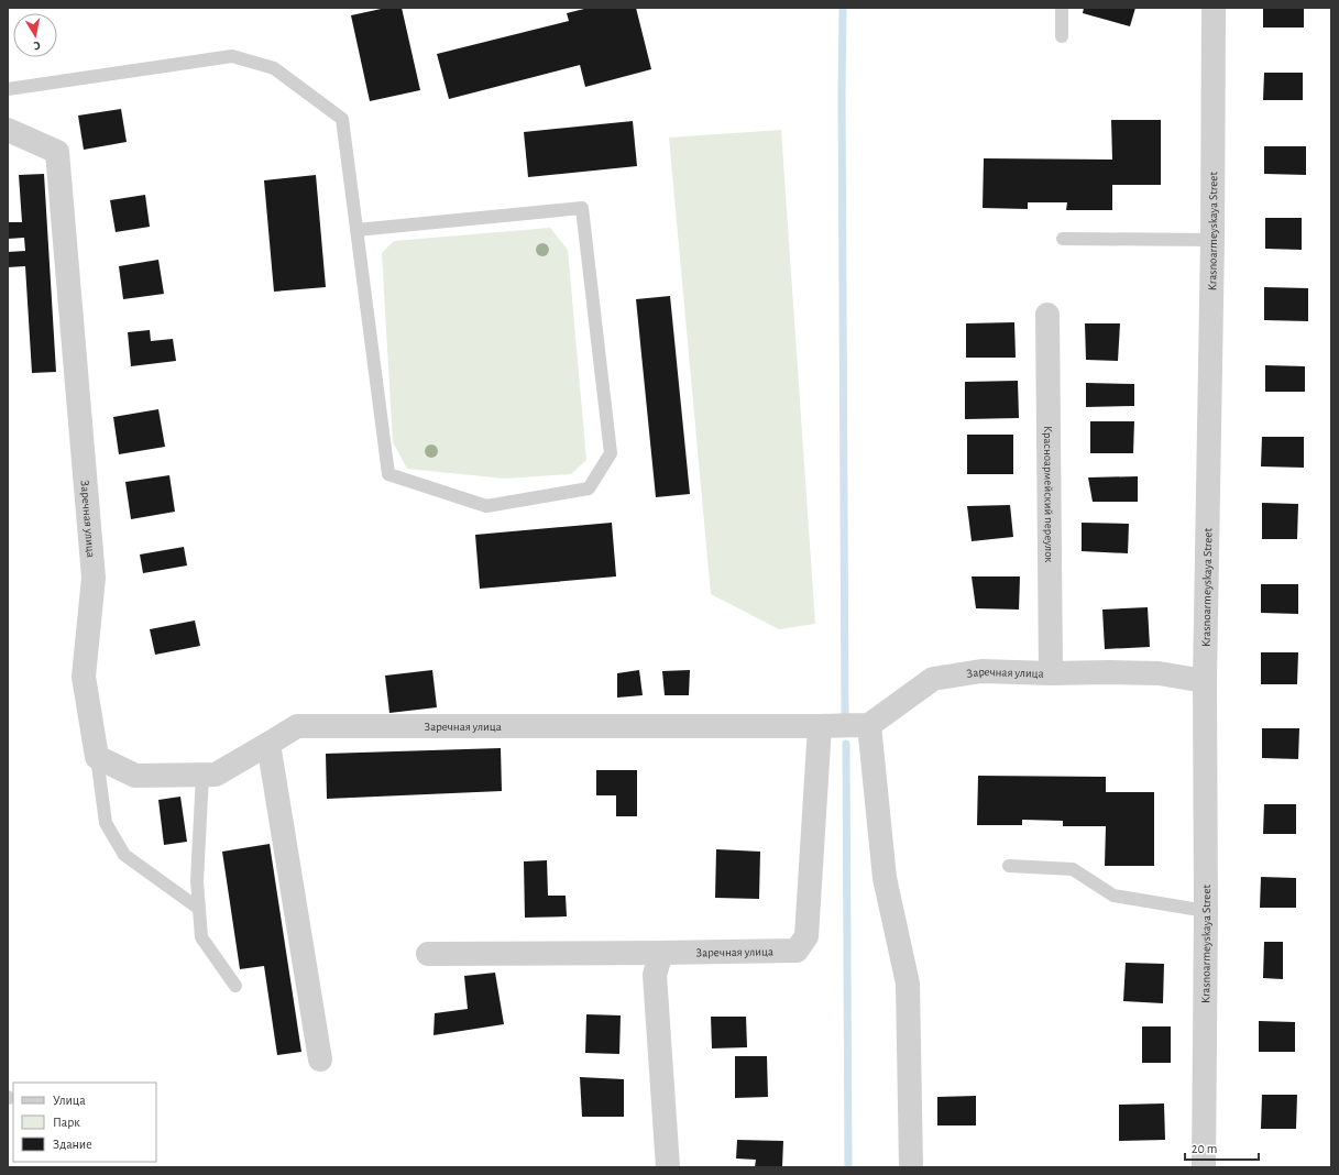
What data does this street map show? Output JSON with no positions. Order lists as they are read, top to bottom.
{
  "streets": {
    "street": ["Krasnoarmeyskaya Street", "Красноармейский переулок", "Заречная улица"]
  },
  "crossings": [
    ["Krasnoarmeyskaya Street", "Заречная улица"],
    ["Красноармейский переулок", "Заречная улица"]
  ],
  "legend": ["Улица", "Парк", "Здание"],
  "scale_bar": "20 m",
  "north": "bottom"
}
